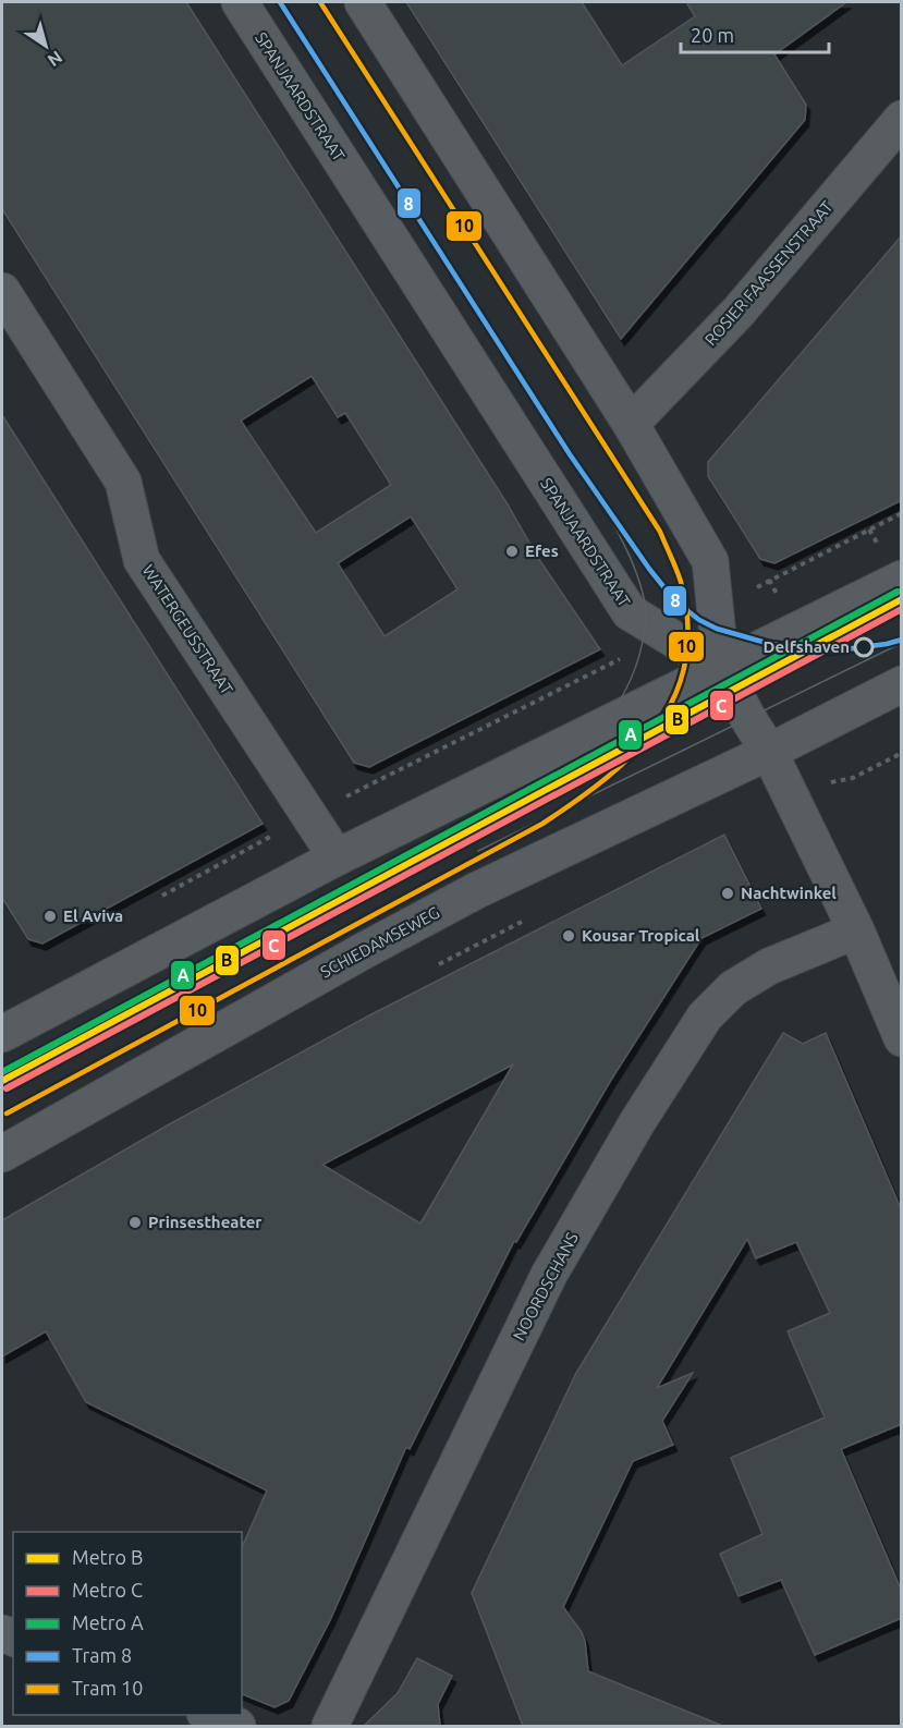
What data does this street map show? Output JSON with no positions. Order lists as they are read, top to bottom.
{
  "streets": {
    "street": [
      "SPANJAARDSTRAAT",
      "ROSIER FAASSENSTRAAT",
      "WATERGEUSSTRAAT",
      "SCHIEDAMSEWEG",
      "NOORDSCHANS"
    ]
  },
  "places": [
    "Efes",
    "Delfshaven",
    "Nachtwinkel",
    "El Aviva",
    "Kousar Tropical",
    "Prinsestheater"
  ],
  "lines": [
    "tram line 8",
    "tram line 10",
    "metro line A",
    "metro line B",
    "metro line C"
  ],
  "legend": [
    "Metro B",
    "Metro C",
    "Metro A",
    "Tram 8",
    "Tram 10"
  ],
  "scale_bar": "20 m",
  "north": "bottom right"
}
